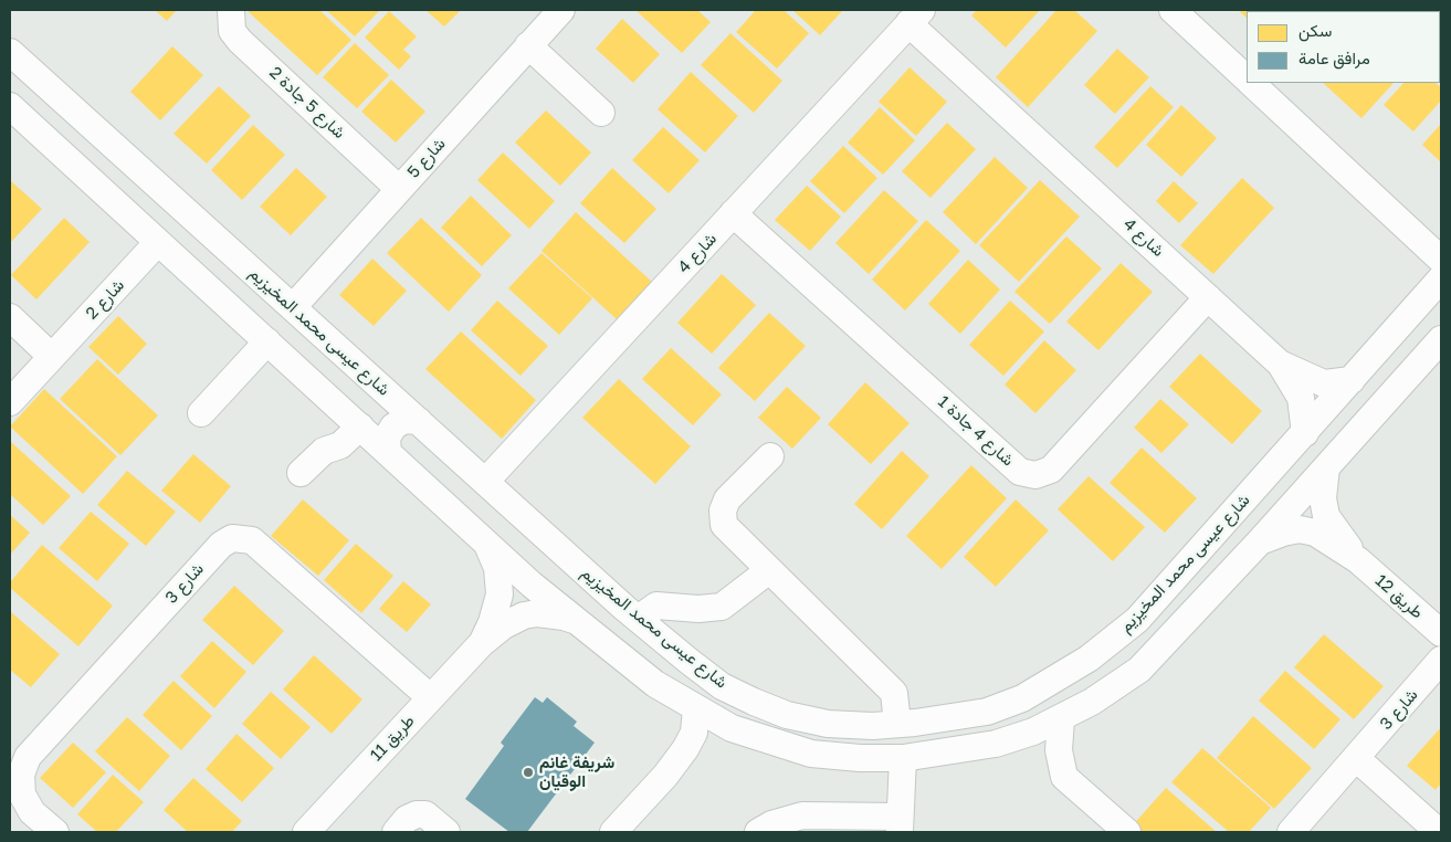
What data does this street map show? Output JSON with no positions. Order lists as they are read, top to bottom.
{
  "streets": {
    "street": [
      "شارع 5 جادة 2",
      "شارع 5",
      "شارع 4",
      "شارع 2",
      "شارع عيسى محمد المخيزيم",
      "شارع 4 جادة 1",
      "شارع 3",
      "طريق 12",
      "طريق 11"
    ]
  },
  "crossings": [
    ["شارع 5 جادة 2", "شارع 5"],
    ["شارع 5", "شارع عيسى محمد المخيزيم"],
    ["شارع 4", "شارع عيسى محمد المخيزيم"],
    ["شارع 4", "شارع 4 جادة 1"],
    ["شارع 3", "طريق 11"]
  ],
  "places": ["شريفة غانم الوقيان"],
  "legend": ["سكن", "مرافق عامة"]
}
